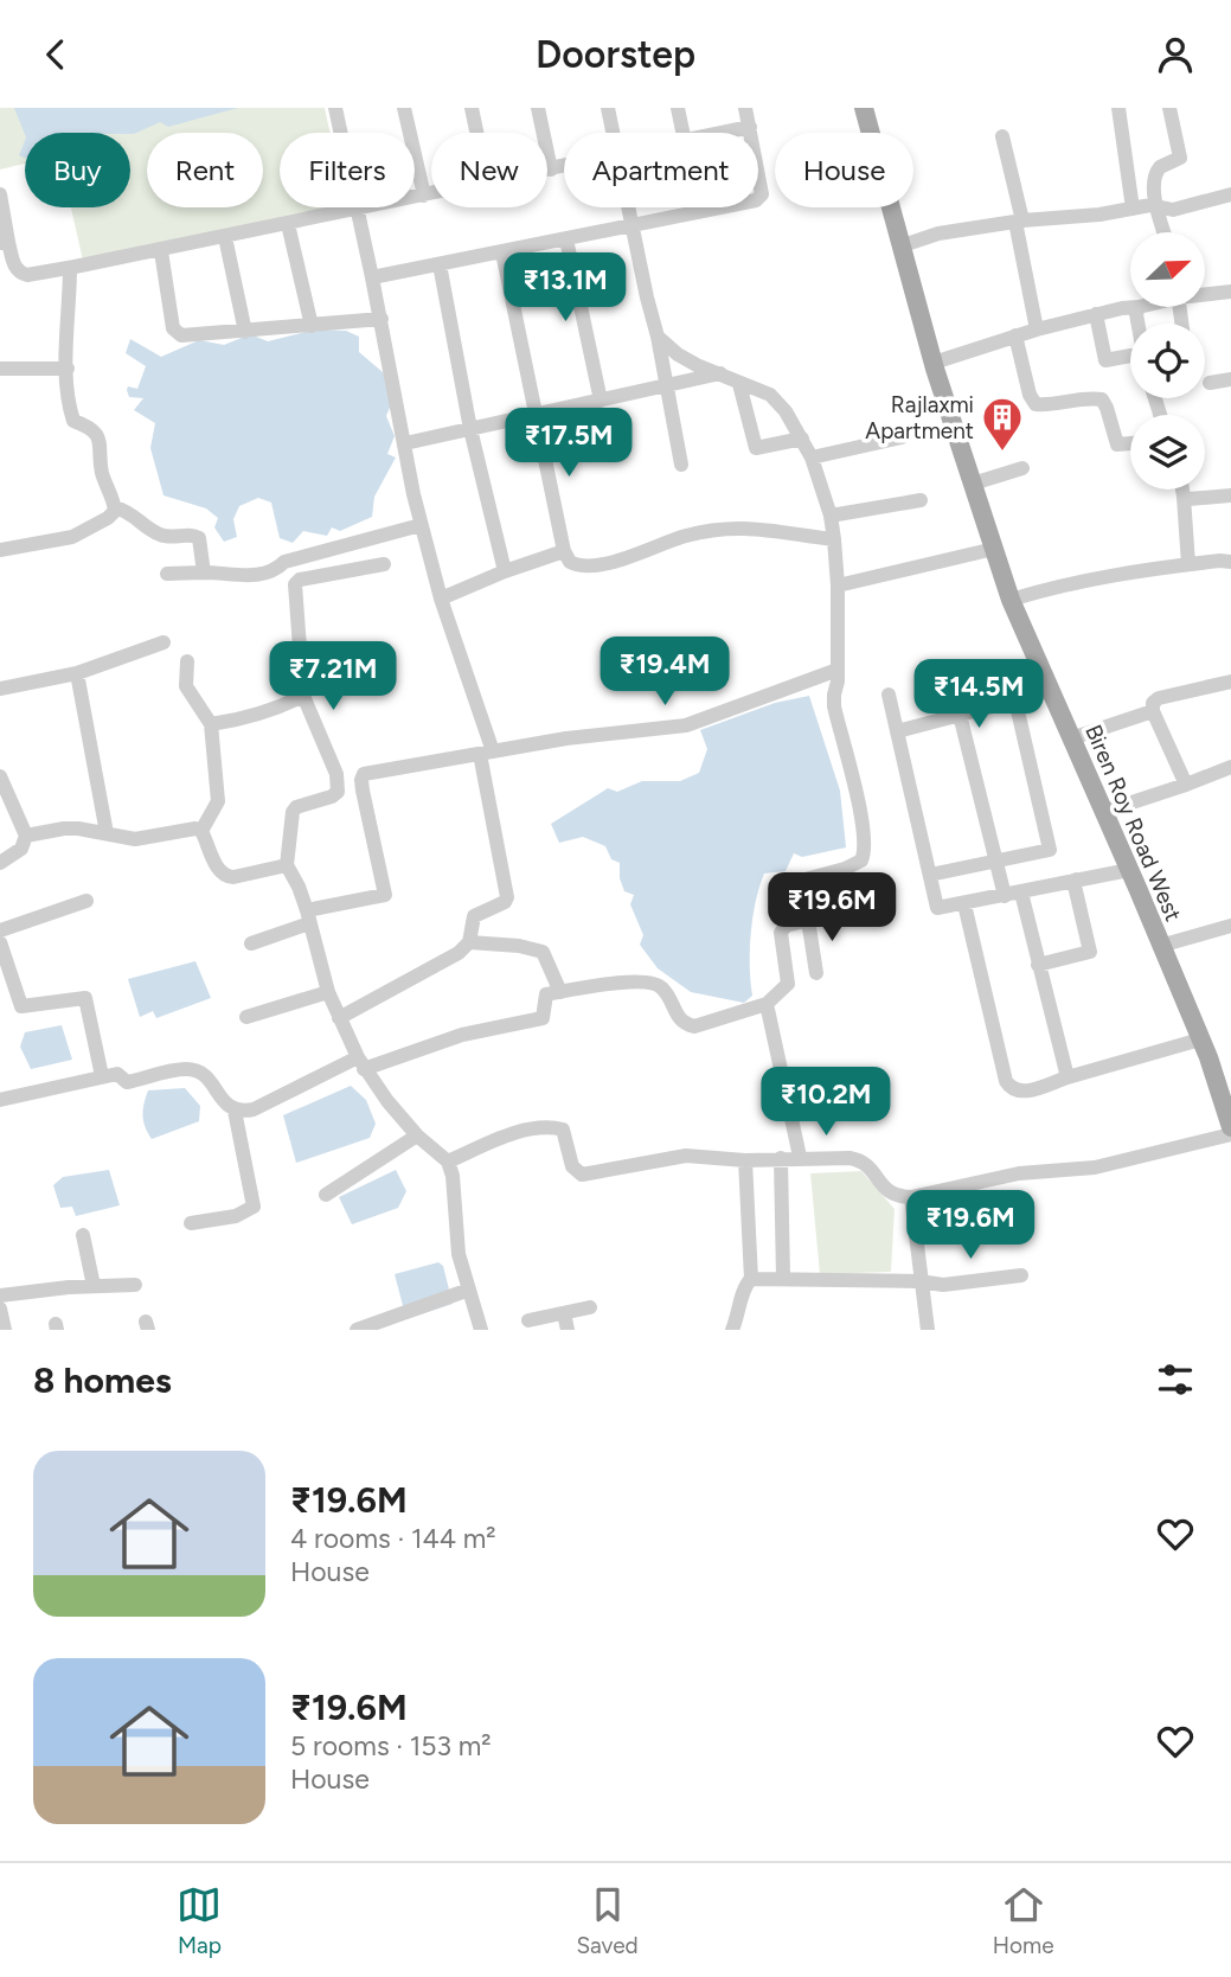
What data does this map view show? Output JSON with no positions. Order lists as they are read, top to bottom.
{
  "streets": {
    "main road": ["Biren Roy Road West"]
  },
  "places": {
    "building": ["Rajlaxmi Apartment"]
  },
  "north": "top right",
  "page": {
    "header": "Doorstep",
    "chip": [
      "Buy",
      "Rent",
      "Filters",
      "New",
      "Apartment",
      "House"
    ],
    "price": [
      "₹13.1M",
      "₹17.5M",
      "₹19.4M",
      "₹7.21M",
      "₹14.5M",
      "₹19.6M",
      "₹10.2M",
      "₹19.6M"
    ],
    "heading": "8 homes",
    "list": [
      {
        "name": "₹19.6M",
        "note": "4 rooms · 144 m² · House"
      },
      {
        "name": "₹19.6M",
        "note": "5 rooms · 153 m² · House"
      }
    ],
    "tabs": ["Map", "Saved", "Home"]
  }
}
